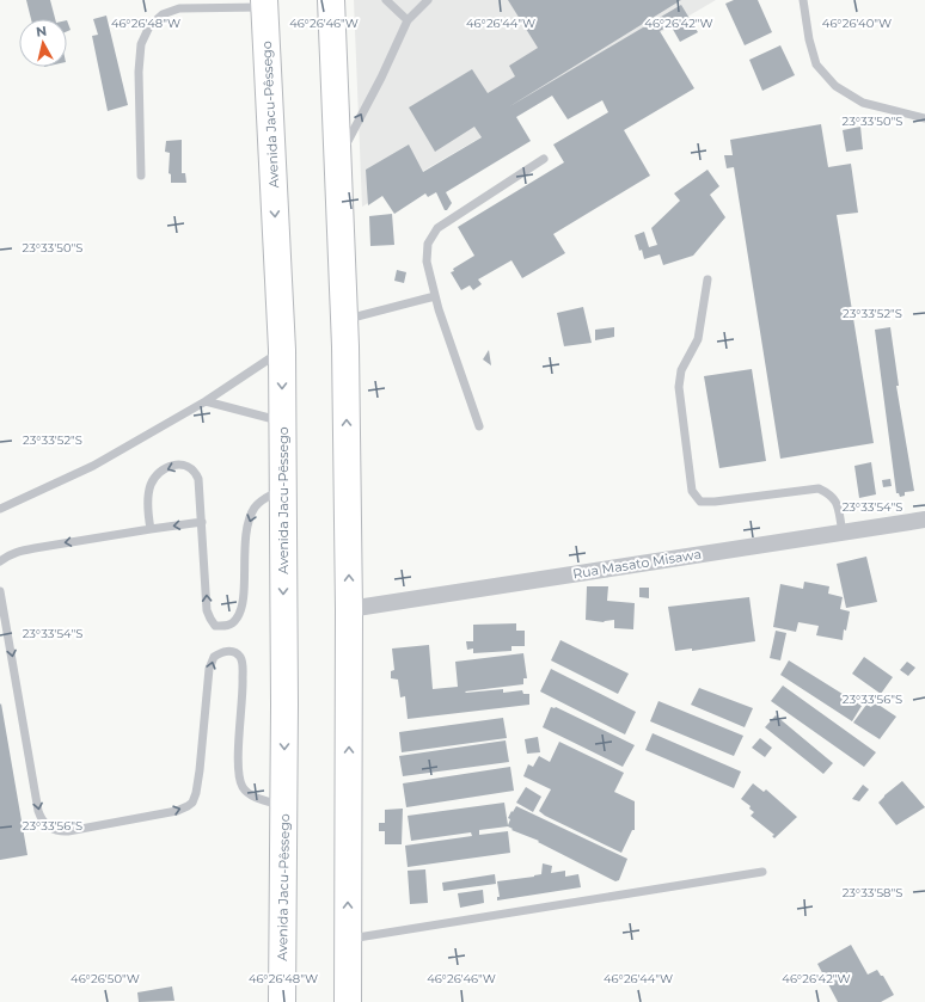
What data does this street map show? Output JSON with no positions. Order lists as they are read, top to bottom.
{
  "streets": {
    "highway": ["Avenida Jacu-Pêssego"],
    "street": ["Rua Masato Misawa"]
  },
  "north": "top",
  "coordinates": [
    "46°26'48\"W",
    "46°26'46\"W",
    "46°26'44\"W",
    "46°26'42\"W",
    "46°26'40\"W",
    "23°33'50\"S",
    "23°33'52\"S",
    "23°33'54\"S",
    "23°33'56\"S",
    "23°33'58\"S",
    "46°26'50\"W"
  ]
}
